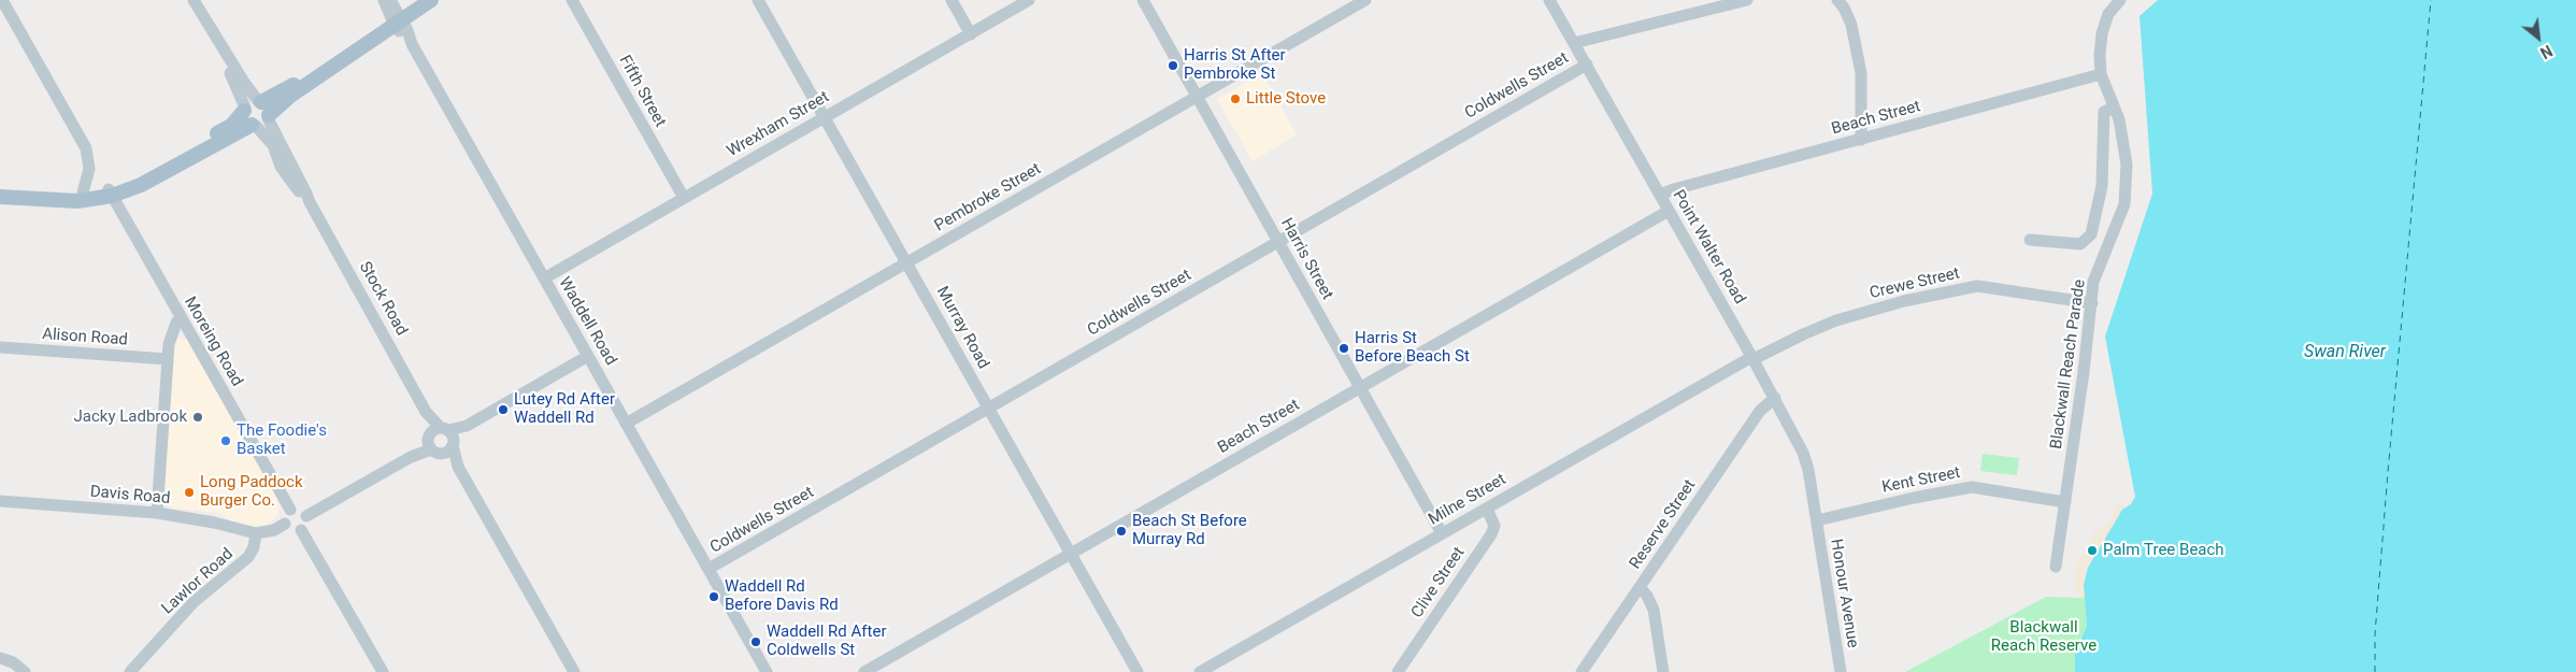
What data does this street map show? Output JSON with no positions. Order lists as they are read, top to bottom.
{
  "streets": {
    "main road": ["Stock Road"],
    "street": [
      "Coldwells Street",
      "Fifth Street",
      "Beach Street",
      "Wrexham Street",
      "Pembroke Street",
      "Point Walter Road",
      "Harris Street",
      "Crewe Street",
      "Waddell Road",
      "Murray Road",
      "Alison Road",
      "Moreing Road",
      "Blackwall Reach Parade",
      "Kent Street",
      "Davis Road",
      "Milne Street",
      "Reserve Street",
      "Lawlor Road",
      "Clive Street",
      "Honour Avenue"
    ]
  },
  "crossings": [
    ["Coldwells Street", "Point Walter Road"],
    ["Coldwells Street", "Harris Street"],
    ["Coldwells Street", "Waddell Road"],
    ["Coldwells Street", "Murray Road"],
    ["Fifth Street", "Wrexham Street"],
    ["Beach Street", "Point Walter Road"],
    ["Beach Street", "Harris Street"],
    ["Beach Street", "Murray Road"],
    ["Beach Street", "Blackwall Reach Parade"],
    ["Wrexham Street", "Waddell Road"],
    ["Wrexham Street", "Murray Road"],
    ["Pembroke Street", "Harris Street"],
    ["Pembroke Street", "Waddell Road"],
    ["Pembroke Street", "Murray Road"],
    ["Point Walter Road", "Crewe Street"],
    ["Point Walter Road", "Kent Street"],
    ["Point Walter Road", "Milne Street"],
    ["Point Walter Road", "Reserve Street"],
    ["Point Walter Road", "Honour Avenue"],
    ["Harris Street", "Milne Street"],
    ["Crewe Street", "Blackwall Reach Parade"],
    ["Crewe Street", "Milne Street"],
    ["Moreing Road", "Davis Road"],
    ["Blackwall Reach Parade", "Kent Street"],
    ["Kent Street", "Honour Avenue"],
    ["Davis Road", "Lawlor Road"],
    ["Milne Street", "Clive Street"]
  ],
  "water": ["Swan River"],
  "parks": ["Blackwall Reach Reserve"],
  "places": [
    "Harris St After Pembroke St",
    "Little Stove",
    "Harris St Before Beach St",
    "Lutey Rd After Waddell Rd",
    "Jacky Ladbrook",
    "The Foodie's Basket",
    "Long Paddock Burger Co.",
    "Beach St Before Murray Rd",
    "Palm Tree Beach",
    "Waddell Rd Before Davis Rd",
    "Waddell Rd After Coldwells St"
  ],
  "north": "bottom right"
}
